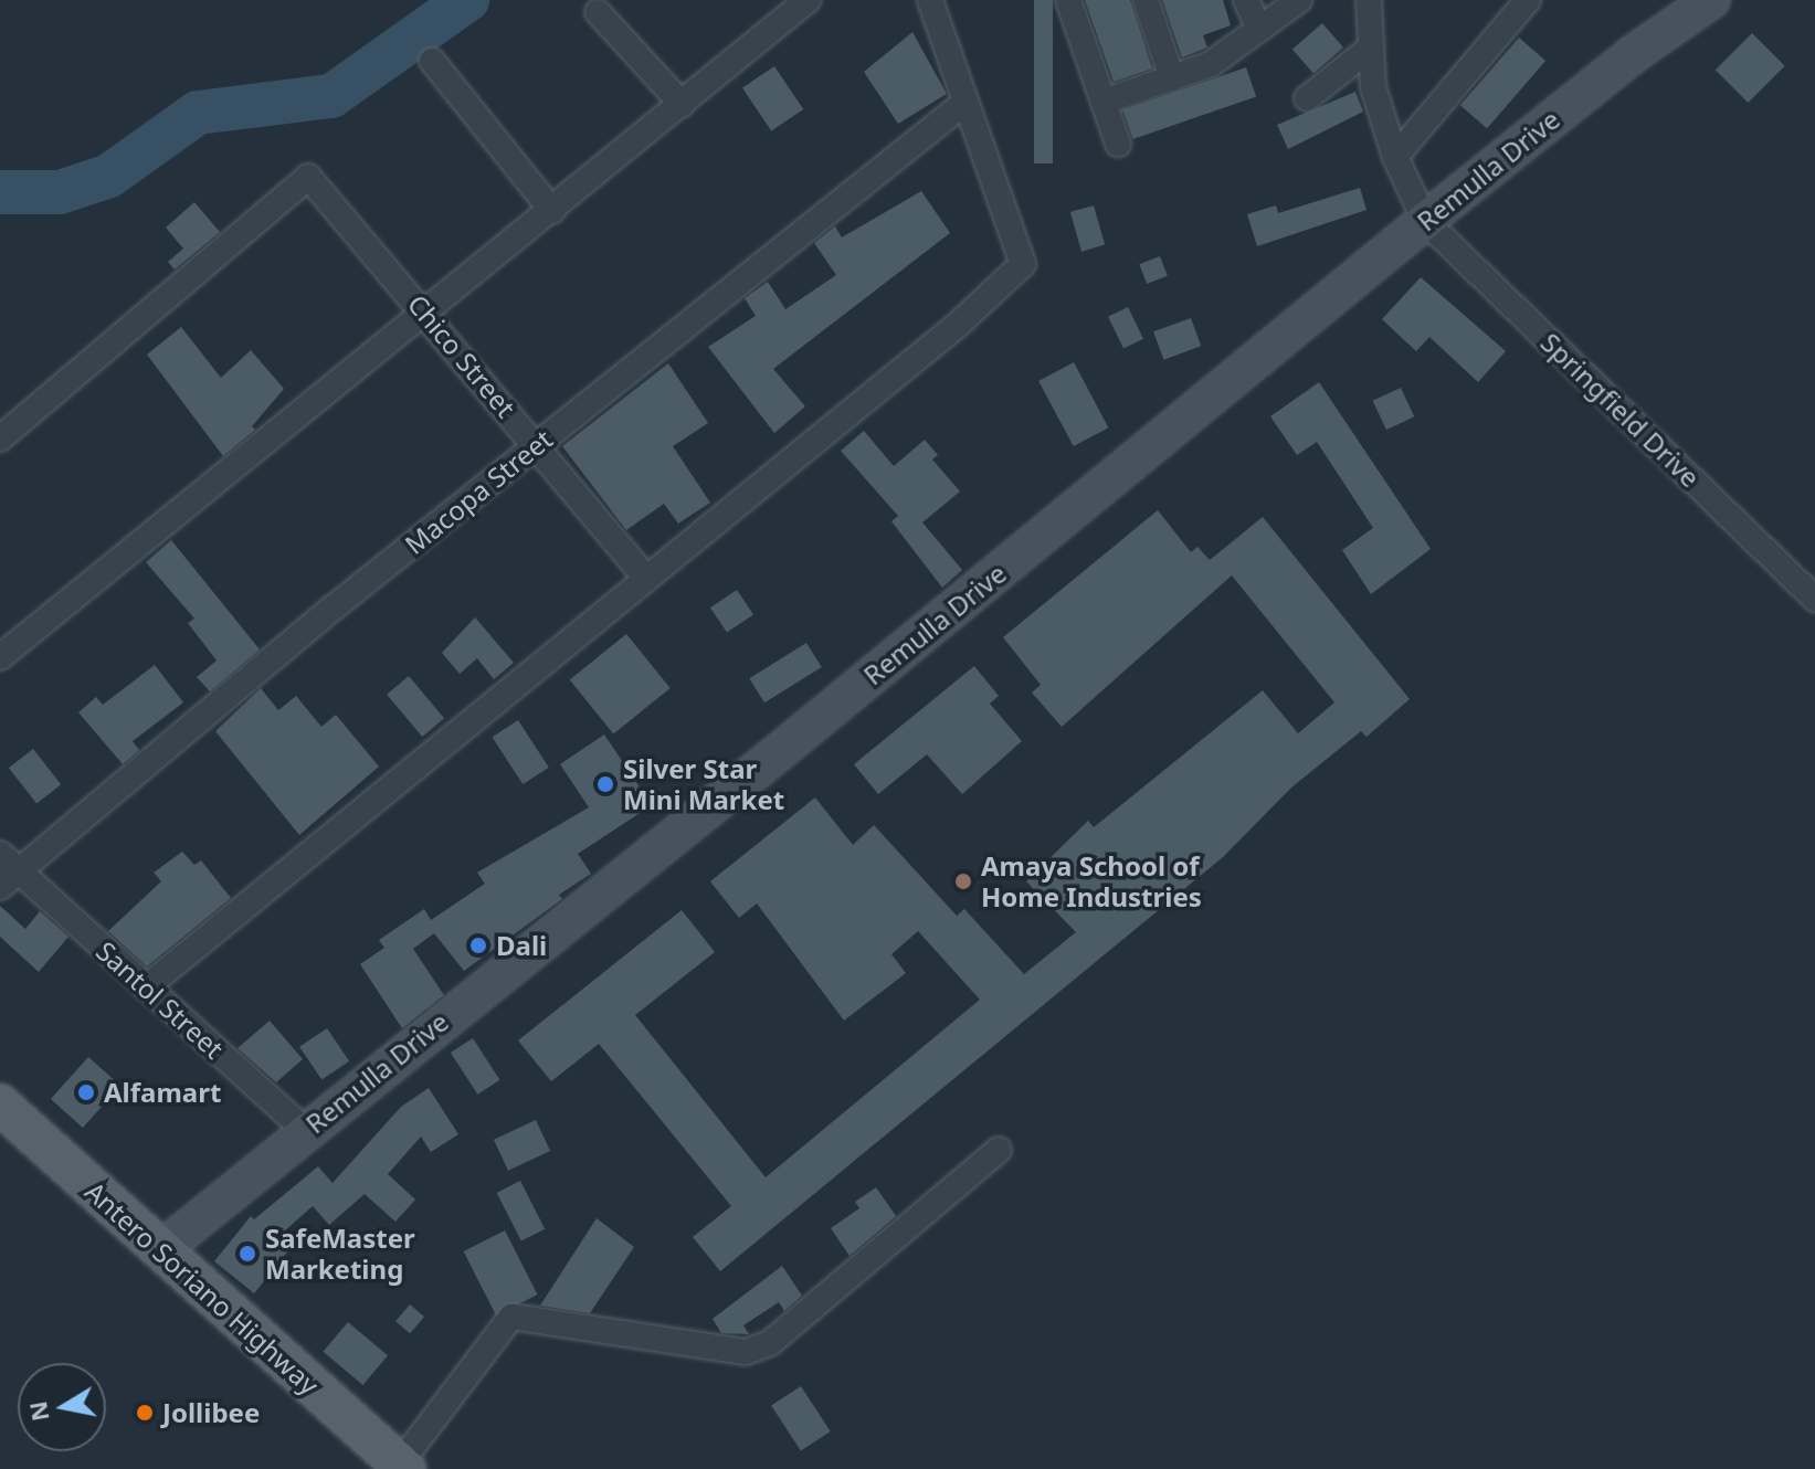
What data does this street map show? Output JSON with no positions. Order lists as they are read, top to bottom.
{
  "streets": {
    "main road": ["Remulla Drive", "Antero Soriano Highway"],
    "street": [
      "Chico Street",
      "Springfield Drive",
      "Macopa Street",
      "Santol Street"
    ]
  },
  "crossings": [
    ["Remulla Drive", "Springfield Drive"],
    ["Remulla Drive", "Santol Street"],
    ["Remulla Drive", "Antero Soriano Highway"],
    ["Chico Street", "Macopa Street"],
    ["Macopa Street", "Santol Street"]
  ],
  "places": [
    "Silver Star Mini Market",
    "Amaya School of Home Industries",
    "Dali",
    "Alfamart",
    "SafeMaster Marketing",
    "Jollibee"
  ],
  "north": "left"
}
